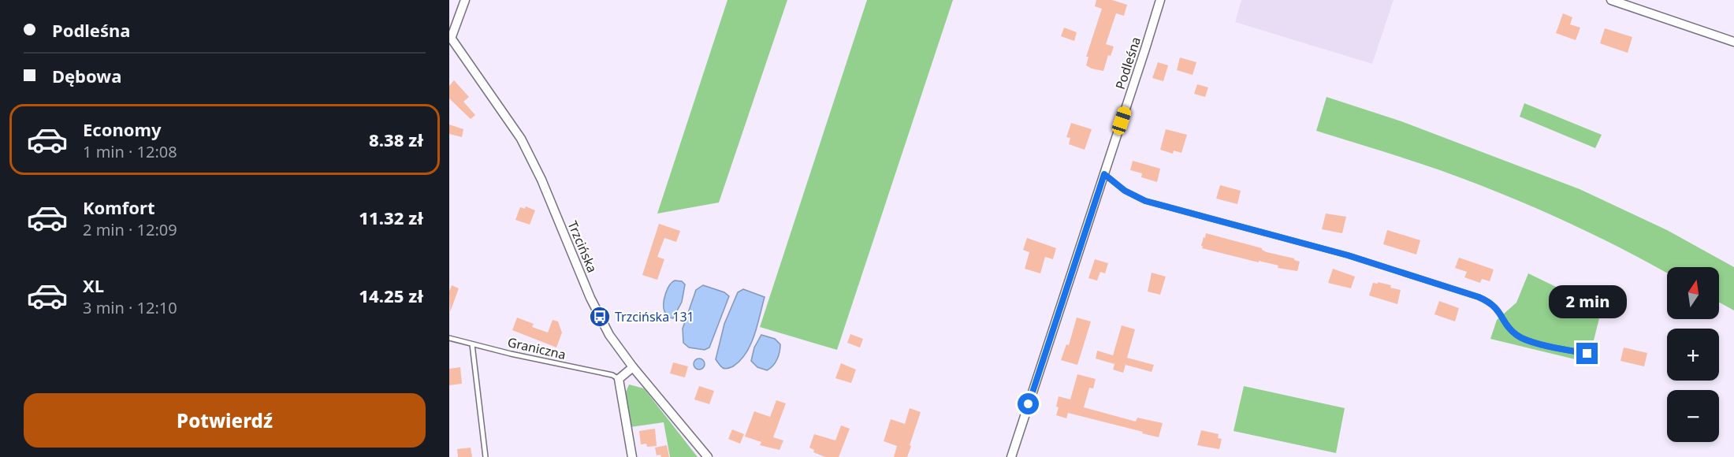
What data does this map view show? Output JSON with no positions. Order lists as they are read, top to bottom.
{
  "streets": {
    "street": ["Podleśna", "Trzcińska"],
    "lane": ["Graniczna"]
  },
  "places": {
    "bus stop": ["Trzcińska 131"]
  },
  "north": "top",
  "page": {
    "banner": ["Podleśna", "Dębowa"],
    "list": [
      {
        "name": "Economy",
        "note": "1 min · 12:08",
        "value": "8.38 zł"
      },
      {
        "name": "Komfort",
        "note": "2 min · 12:09",
        "value": "11.32 zł"
      },
      {
        "name": "XL",
        "note": "3 min · 12:10",
        "value": "14.25 zł"
      }
    ],
    "map_buttons": ["+", "−"],
    "bubble": "2 min",
    "buttons": "Potwierdź"
  }
}
